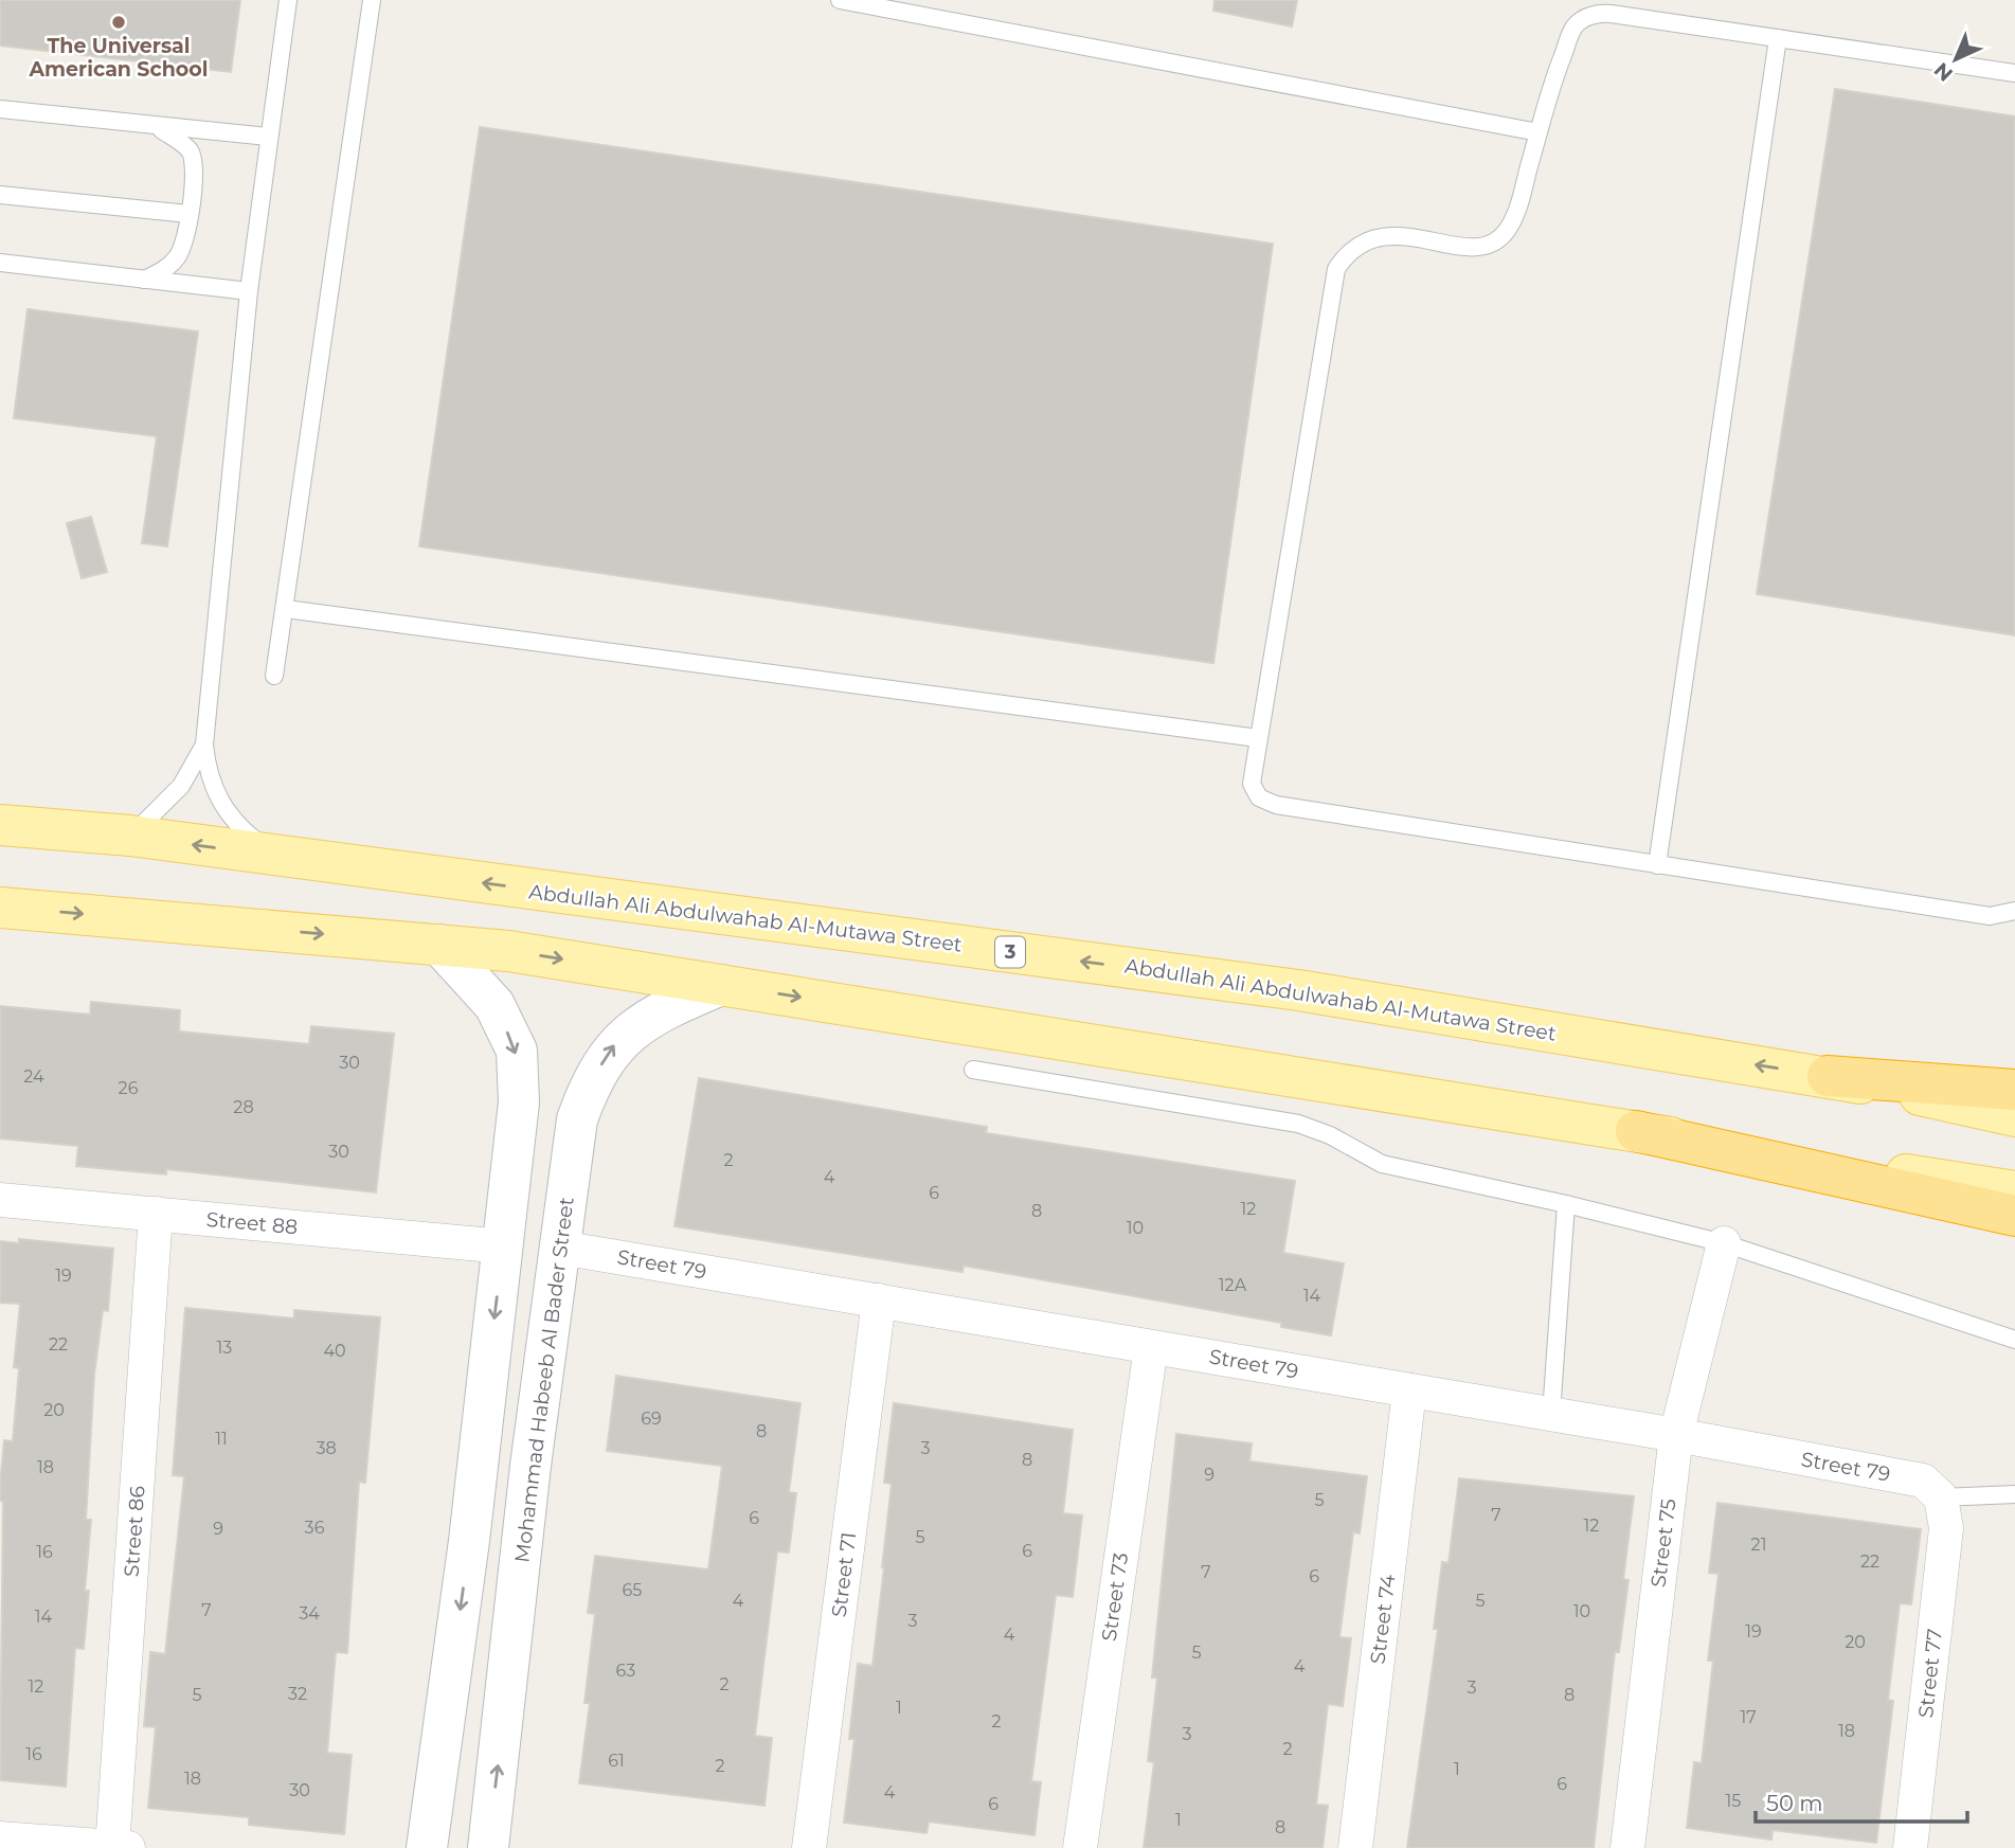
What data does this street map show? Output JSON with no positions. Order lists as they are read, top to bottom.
{
  "streets": {
    "main road": ["Abdullah Ali Abdulwahab Al-Mutawa Street", "3"],
    "street": [
      "Street 88",
      "Street 79",
      "Mohammad Habeeb Al Bader Street",
      "Street 86",
      "Street 75",
      "Street 71",
      "Street 73",
      "Street 74",
      "Street 77"
    ]
  },
  "crossings": [
    ["Street 88", "Street 86"],
    ["Street 79", "Mohammad Habeeb Al Bader Street"],
    ["Street 79", "Street 75"],
    ["Street 79", "Street 71"],
    ["Street 79", "Street 73"],
    ["Street 79", "Street 74"],
    ["Street 79", "Street 77"]
  ],
  "places": ["The Universal American School"],
  "house_numbers": [
    "30",
    "24",
    "26",
    "28",
    "30",
    "2",
    "4",
    "6",
    "12",
    "8",
    "10",
    "19",
    "12A",
    "14",
    "22",
    "13",
    "40",
    "20",
    "69",
    "8",
    "11",
    "38",
    "3",
    "8",
    "18",
    "9",
    "5",
    "7",
    "6",
    "12",
    "36",
    "9",
    "5",
    "21",
    "6",
    "16",
    "22",
    "7",
    "6",
    "65",
    "4",
    "5",
    "7",
    "10",
    "34",
    "14",
    "3",
    "19",
    "4",
    "20",
    "5",
    "4",
    "63",
    "2",
    "12",
    "3",
    "32",
    "5",
    "8",
    "1",
    "17",
    "2",
    "18",
    "3",
    "2",
    "16",
    "61",
    "2",
    "1",
    "18",
    "6",
    "30",
    "4",
    "15",
    "6",
    "1",
    "8"
  ],
  "scale_bar": "50 m",
  "north": "bottom left"
}
